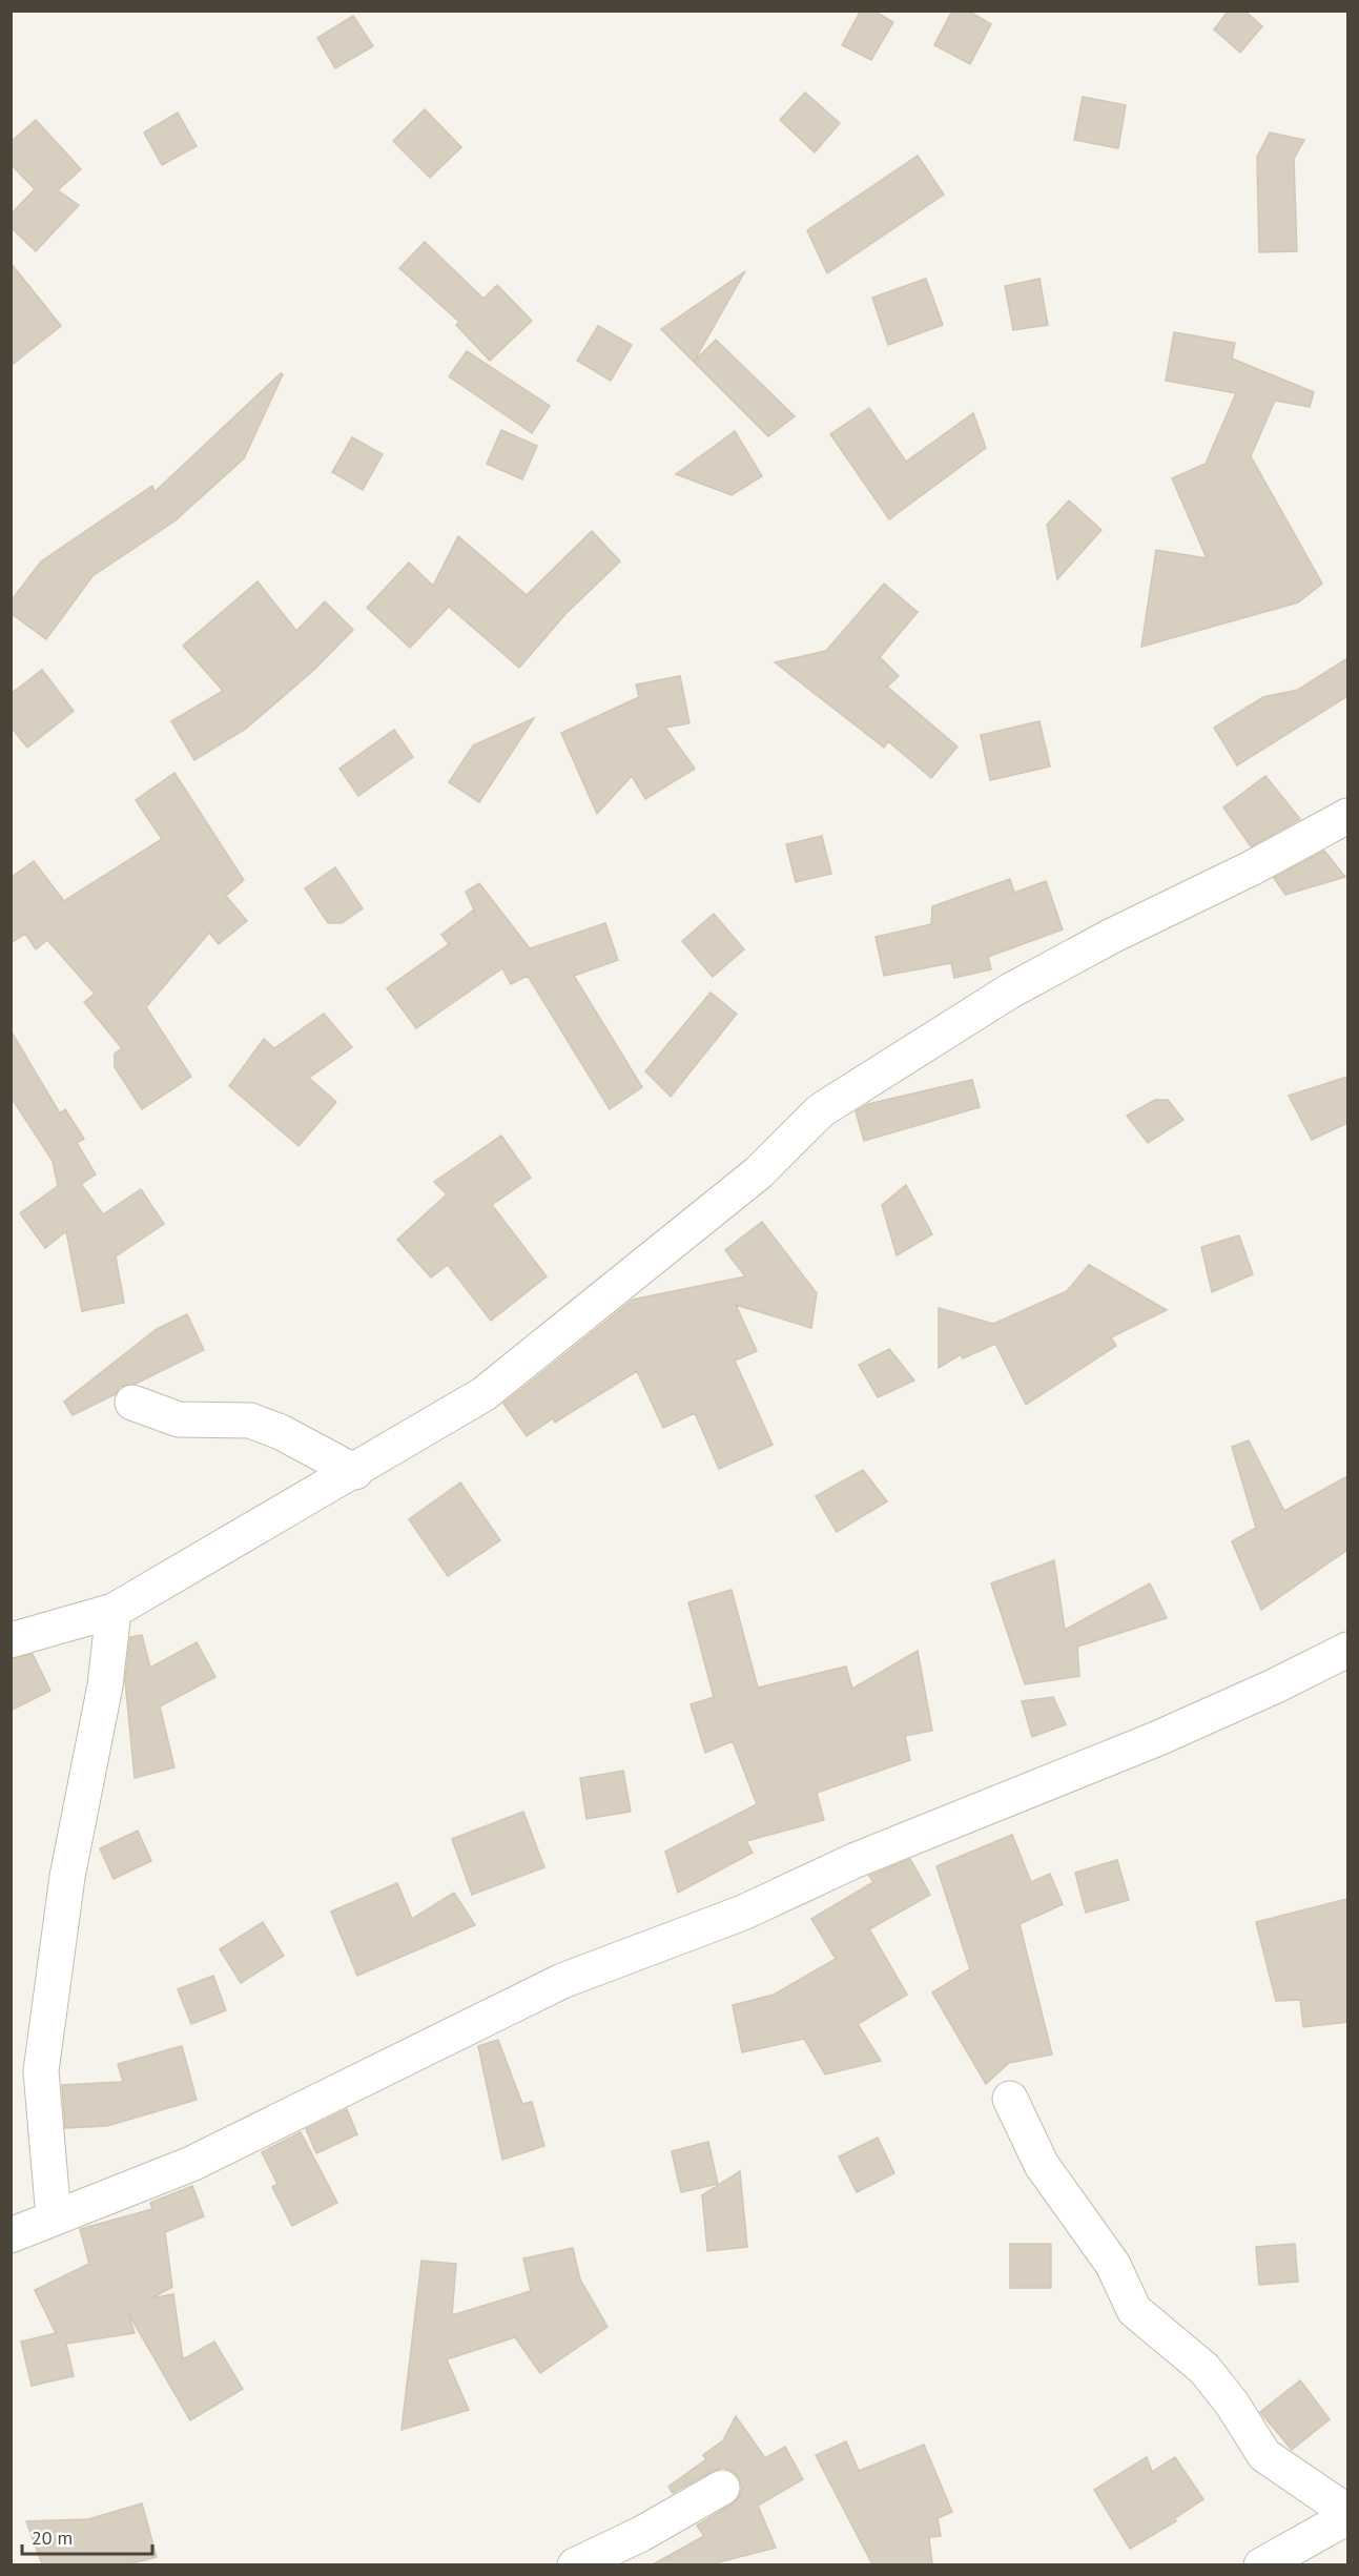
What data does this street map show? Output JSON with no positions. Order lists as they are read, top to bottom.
{
  "scale_bar": "20 m"
}
